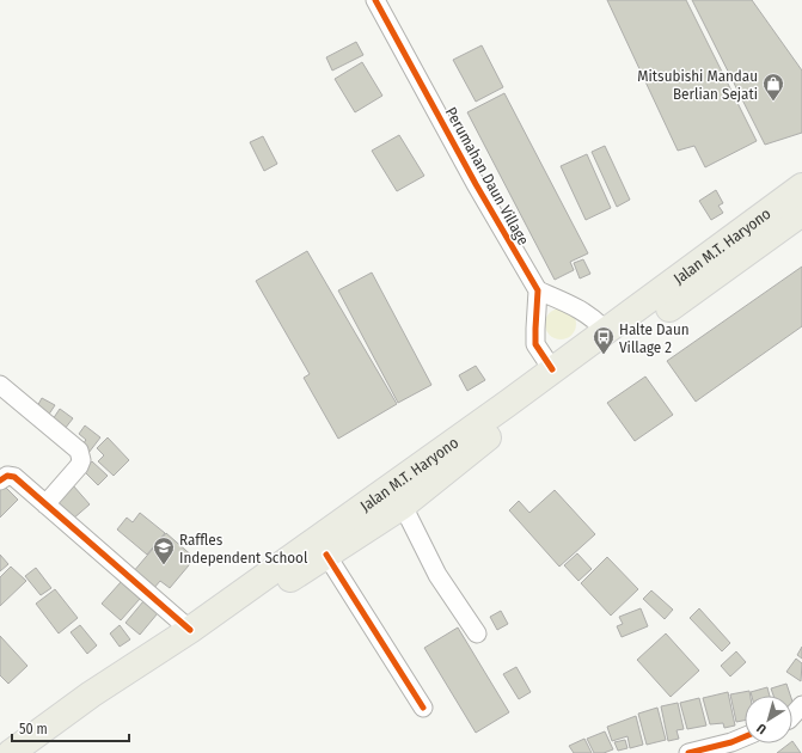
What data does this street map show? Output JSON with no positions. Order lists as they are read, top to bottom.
{
  "streets": {
    "main road": ["Jalan M.T. Haryono"],
    "street": ["Perumahan Daun Village"]
  },
  "places": {
    "shop": ["Mitsubishi Mandau Berlian Sejati"],
    "bus stop": ["Halte Daun Village 2"],
    "school or university": ["Raffles Independent School"]
  },
  "scale_bar": "50 m",
  "north": "bottom left"
}
